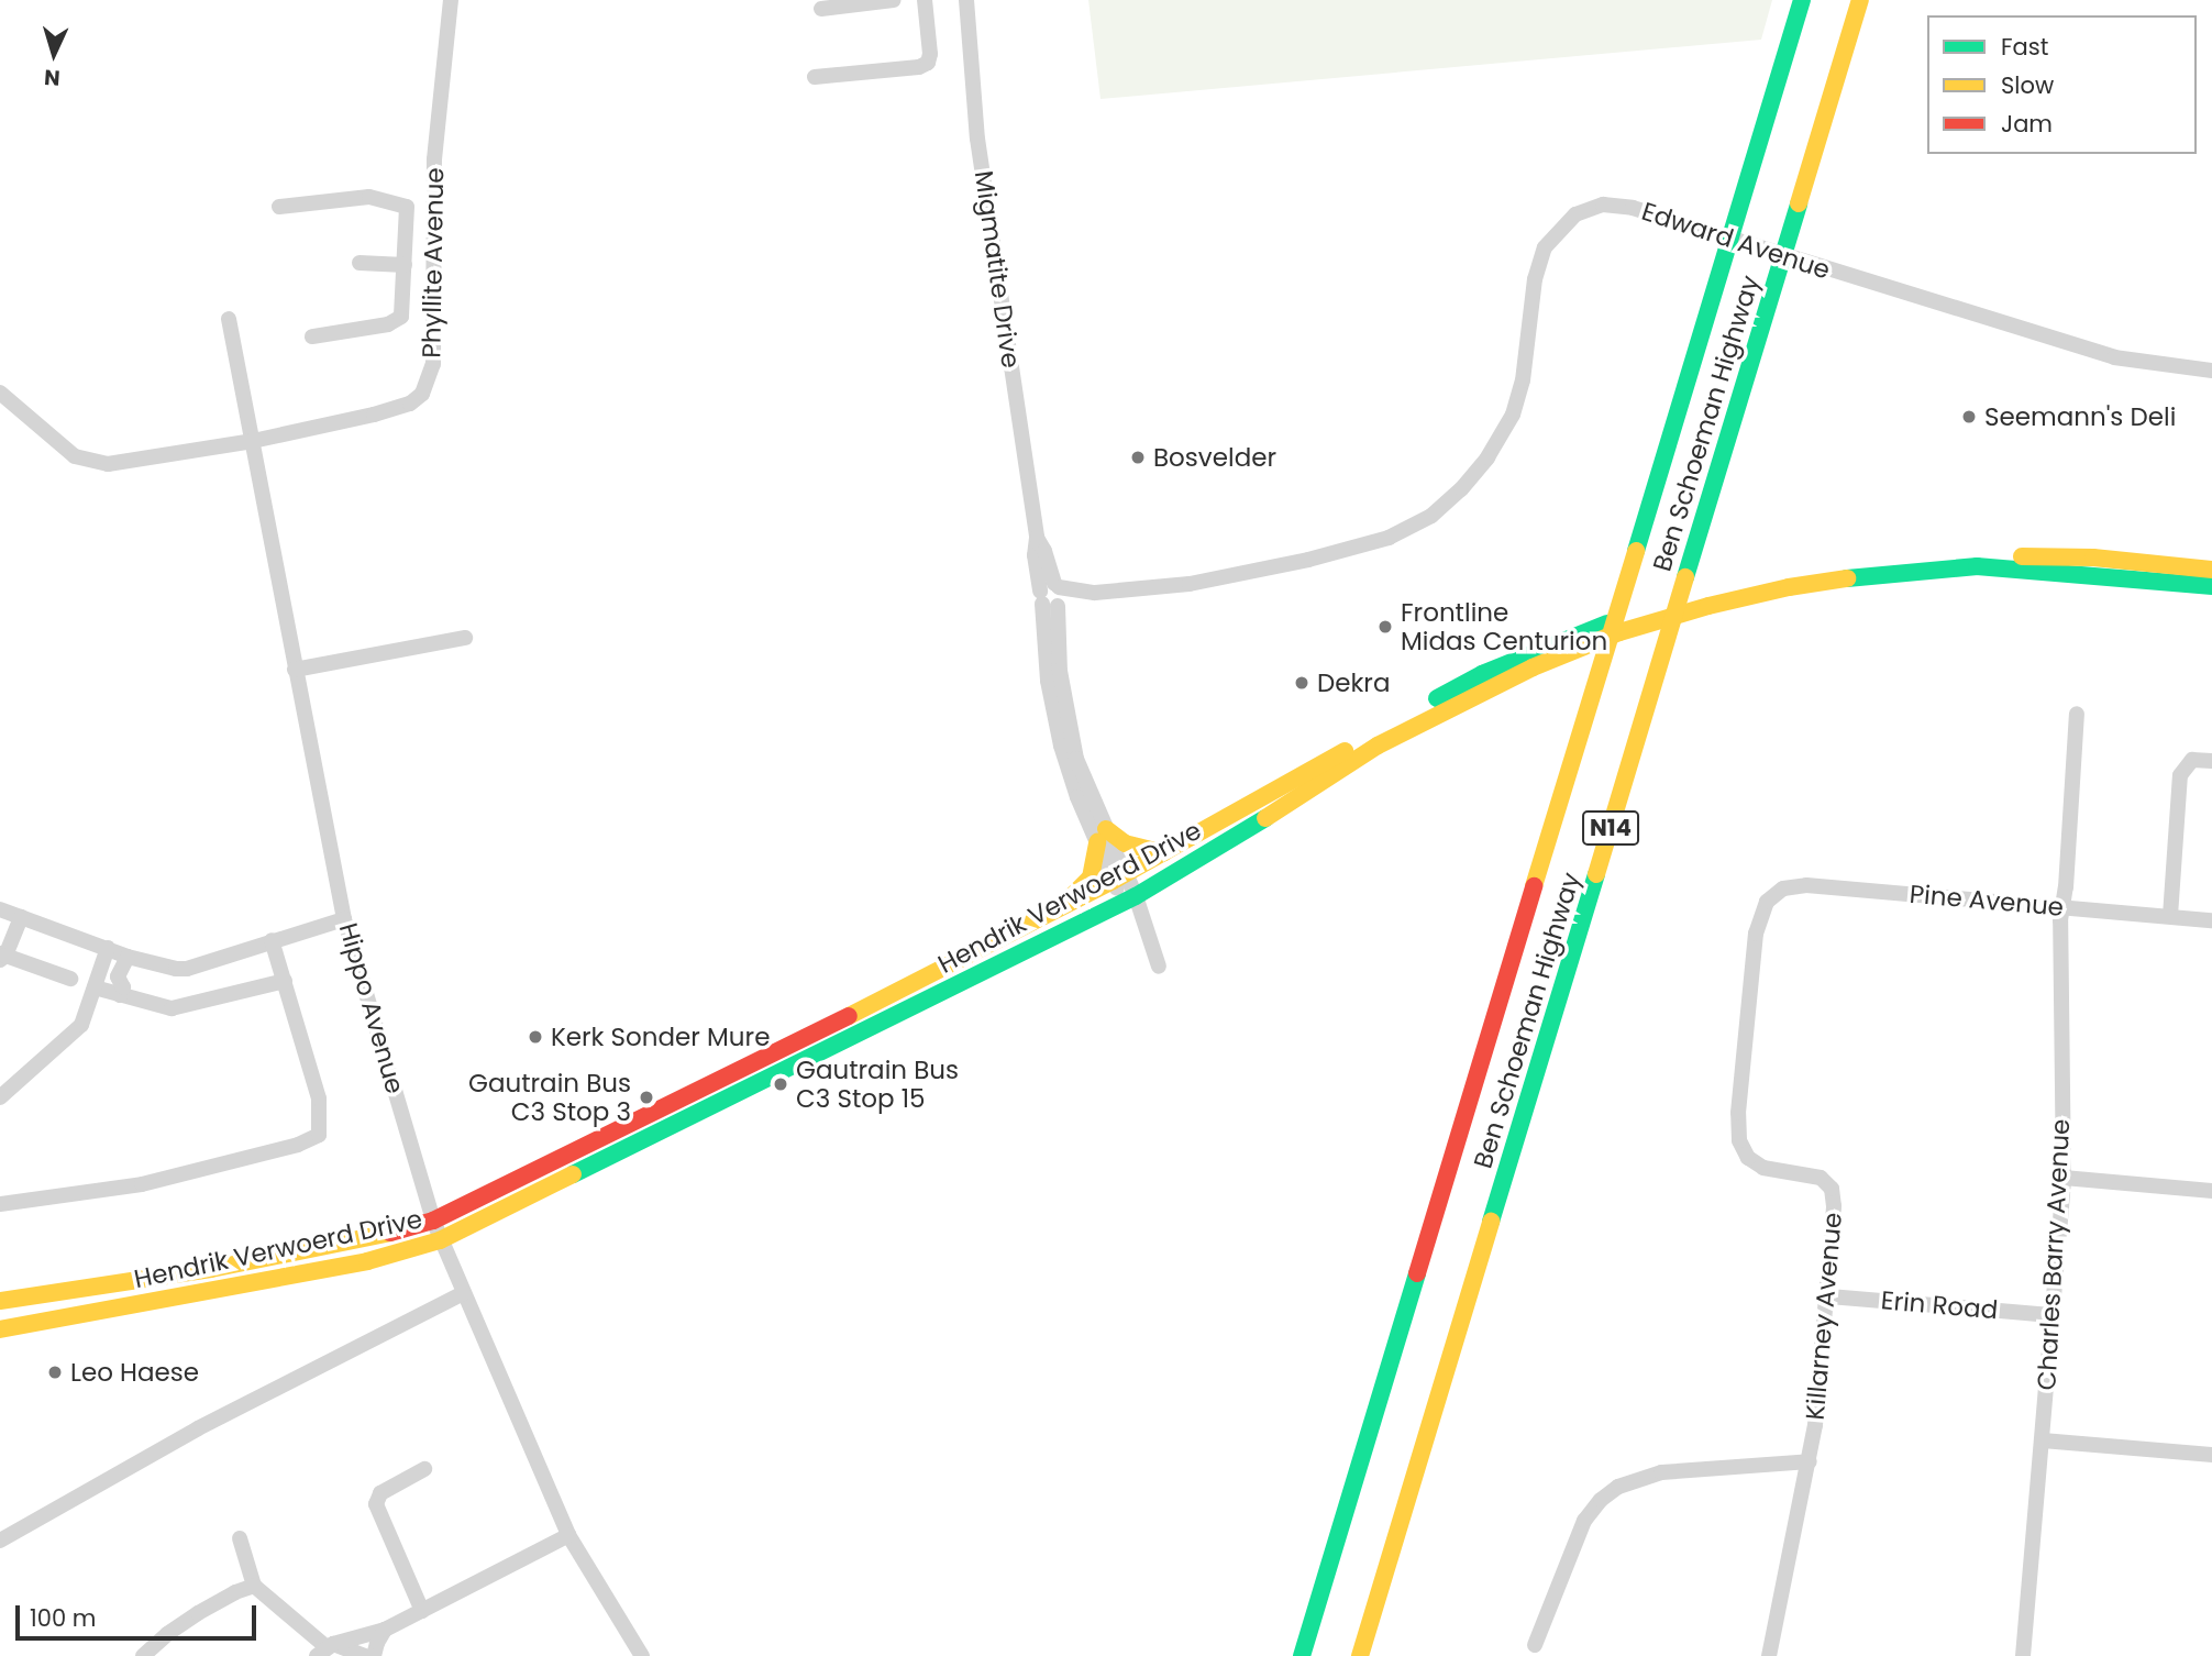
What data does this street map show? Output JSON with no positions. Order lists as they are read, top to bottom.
{
  "streets": {
    "main road": ["Ben Schoeman Highway", "N14", "Hendrik Verwoerd Drive"],
    "street": [
      "Edward Avenue",
      "Phyllite Avenue",
      "Migmatite Drive",
      "Pine Avenue",
      "Hippo Avenue",
      "Charles Barry Avenue",
      "Erin Road",
      "Killarney Avenue"
    ]
  },
  "crossings": [
    ["Edward Avenue", "Migmatite Drive"],
    ["Phyllite Avenue", "Hippo Avenue"],
    ["Migmatite Drive", "Hendrik Verwoerd Drive"],
    ["Hendrik Verwoerd Drive", "Hippo Avenue"],
    ["Pine Avenue", "Charles Barry Avenue"],
    ["Pine Avenue", "Killarney Avenue"],
    ["Charles Barry Avenue", "Erin Road"],
    ["Erin Road", "Killarney Avenue"]
  ],
  "places": [
    "Seemann's Deli",
    "Bosvelder",
    "Frontline Midas Centurion",
    "Dekra",
    "Kerk Sonder Mure",
    "Gautrain Bus C3 Stop 15",
    "Gautrain Bus C3 Stop 3",
    "Leo Haese"
  ],
  "legend": ["Fast", "Slow", "Jam"],
  "scale_bar": "100 m",
  "north": "bottom"
}
